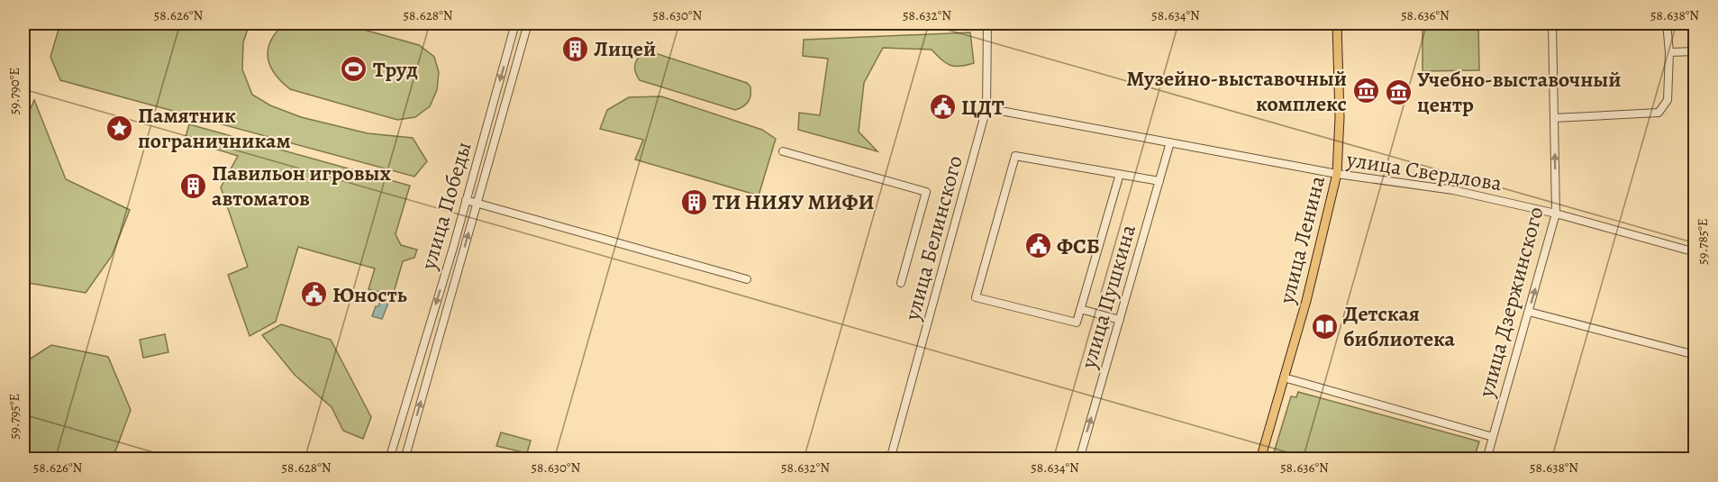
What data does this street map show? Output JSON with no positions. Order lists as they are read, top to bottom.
{
  "streets": {
    "main road": ["улица Ленина"],
    "street": [
      "улица Свердлова",
      "улица Победы",
      "улица Белинского",
      "улица Пушкина",
      "улица Дзержинского"
    ]
  },
  "crossings": [
    ["улица Свердлова", "улица Белинского"],
    ["улица Свердлова", "улица Ленина"],
    ["улица Свердлова", "улица Пушкина"],
    ["улица Свердлова", "улица Дзержинского"]
  ],
  "one_way": ["улица Пушкина", "улица Дзержинского"],
  "places": {
    "building": ["Лицей", "Павильон игровых автоматов", "ТИ НИЯУ МИФИ"],
    "sports": ["Труд"],
    "museum": ["Музейно-выставочный комплекс", "Учебно-выставочный центр"],
    "public building": ["ЦДТ", "ФСБ", "Юность"],
    "place": ["Памятник пограничникам"],
    "library": ["Детская библиотека"]
  },
  "coordinates": [
    "58.626°N",
    "58.628°N",
    "58.630°N",
    "58.632°N",
    "58.634°N",
    "58.636°N",
    "58.638°N",
    "59.790°E",
    "59.785°E",
    "59.795°E"
  ]
}
